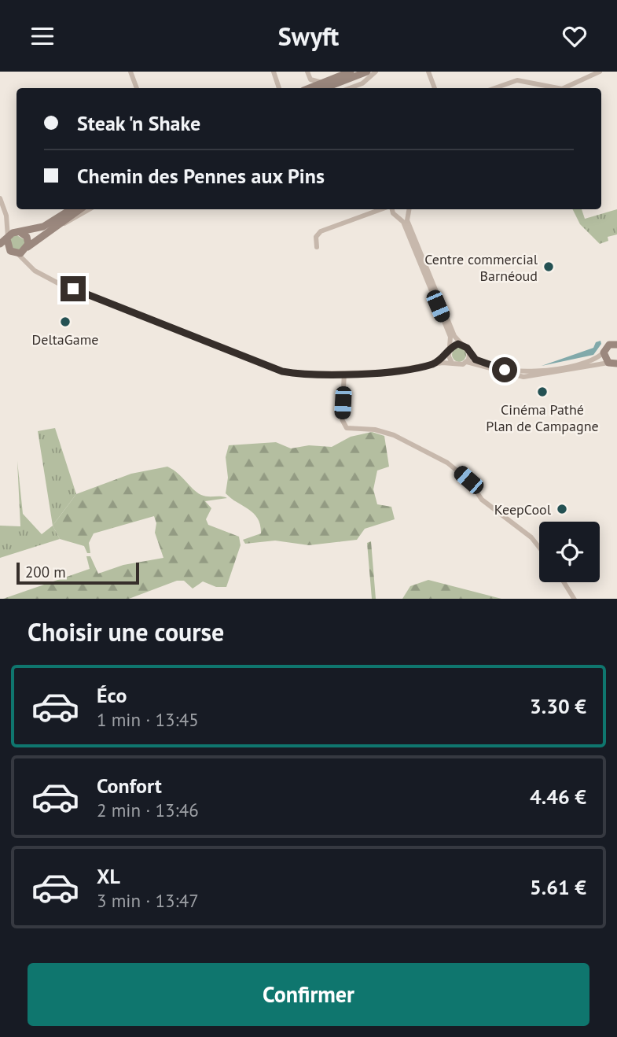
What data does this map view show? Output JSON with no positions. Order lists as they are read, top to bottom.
{
  "places": [
    "Centre commercial Barnéoud",
    "DeltaGame",
    "Cinéma Pathé Plan de Campagne",
    "KeepCool"
  ],
  "scale_bar": "200 m",
  "page": {
    "header": "Swyft",
    "banner": ["Steak 'n Shake", "Chemin des Pennes aux Pins"],
    "scale": "200 m",
    "heading": "Choisir une course",
    "list": [
      {
        "name": "Éco",
        "note": "1 min · 13:45",
        "value": "3.30 €"
      },
      {
        "name": "Confort",
        "note": "2 min · 13:46",
        "value": "4.46 €"
      },
      {
        "name": "XL",
        "note": "3 min · 13:47",
        "value": "5.61 €"
      }
    ],
    "buttons": "Confirmer"
  }
}
